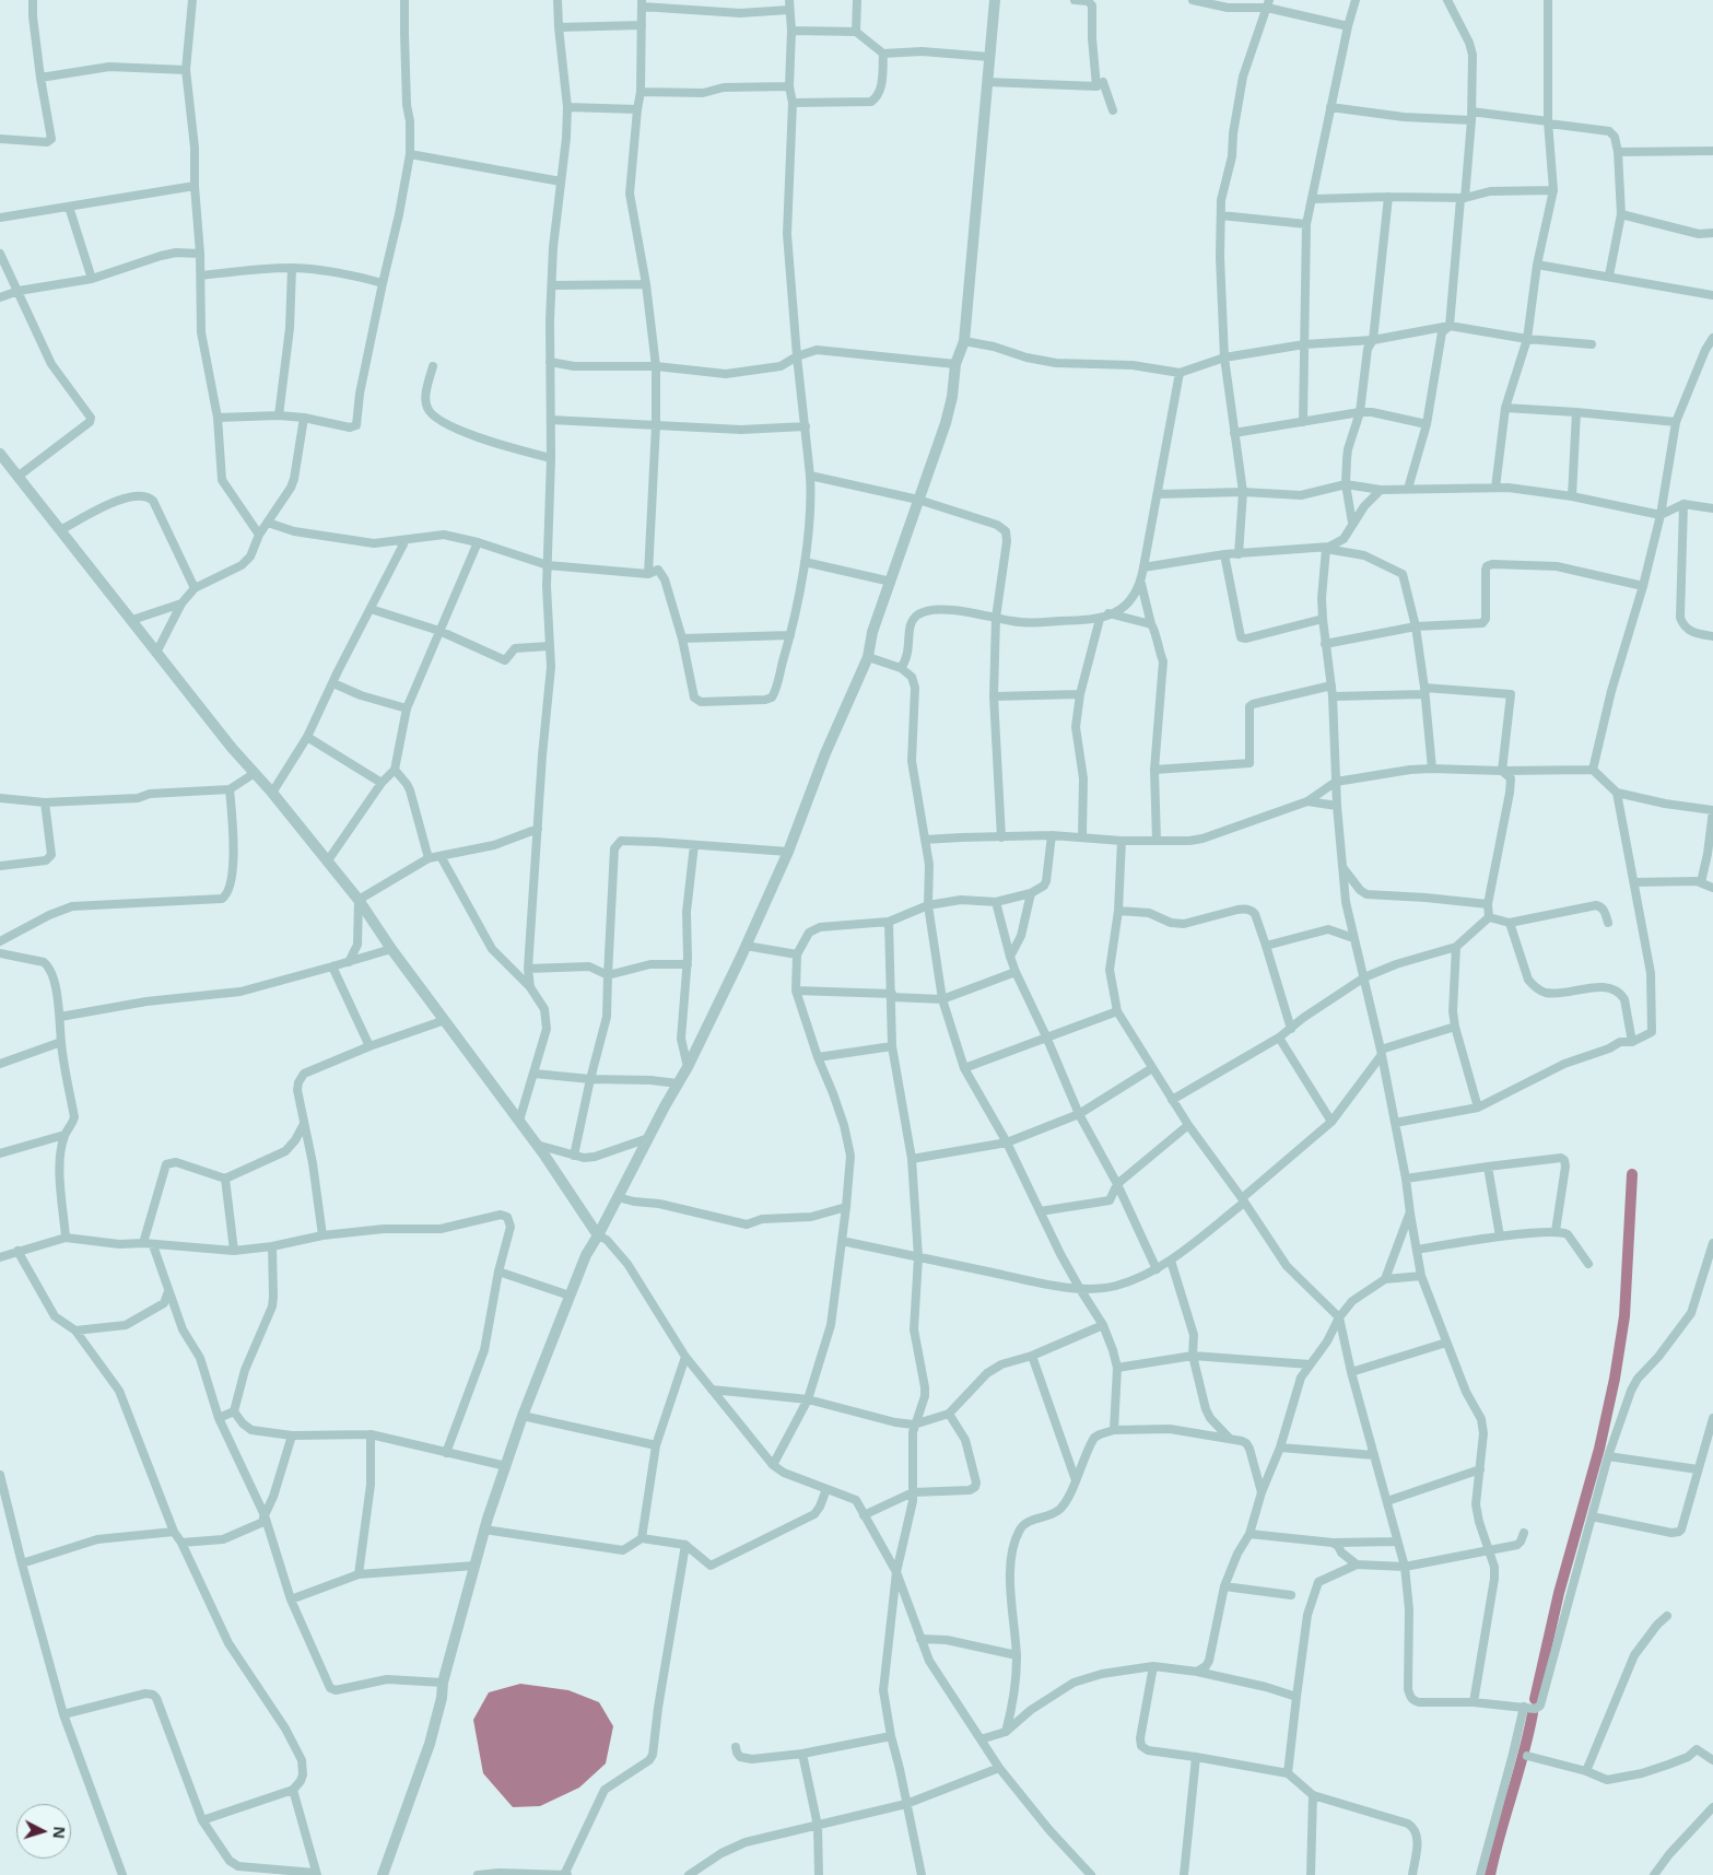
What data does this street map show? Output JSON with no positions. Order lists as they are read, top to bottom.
{
  "north": "right"
}
